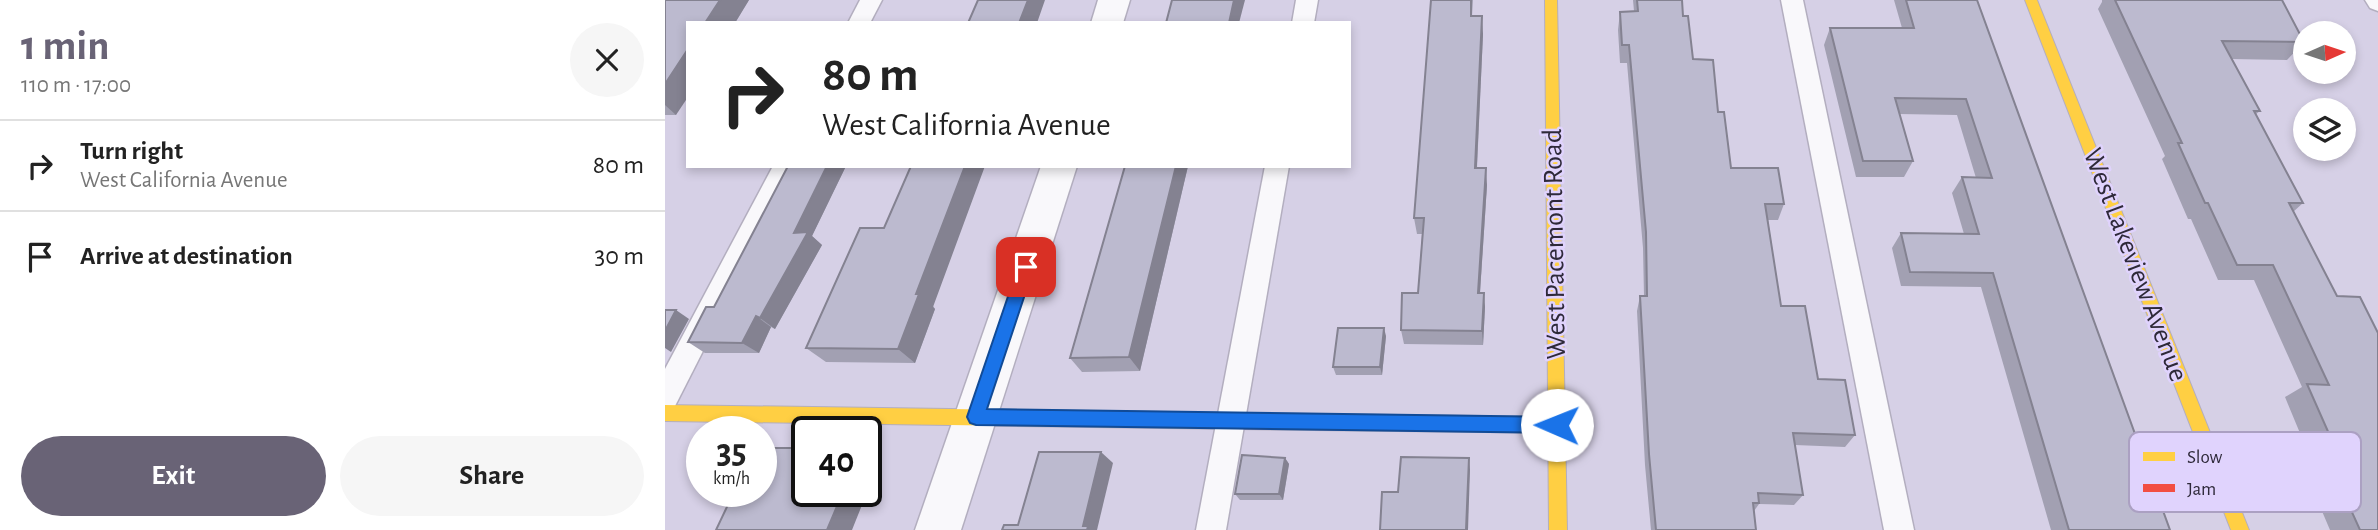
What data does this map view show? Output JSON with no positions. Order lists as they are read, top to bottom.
{
  "streets": {
    "street": ["West Pacemont Road", "West Lakeview Avenue"]
  },
  "legend": ["Slow", "Jam"],
  "north": "right",
  "page": {
    "heading": ["1 min", "110 m · 17:00"],
    "turn": ["80 m", "West California Avenue"],
    "list": [
      {
        "name": "Turn right",
        "note": "West California Avenue",
        "value": "80 m"
      },
      {
        "name": "Arrive at destination",
        "value": "30 m"
      }
    ],
    "speed": "35 km/h",
    "limit": "40",
    "buttons": ["Exit", "Share"]
  }
}
